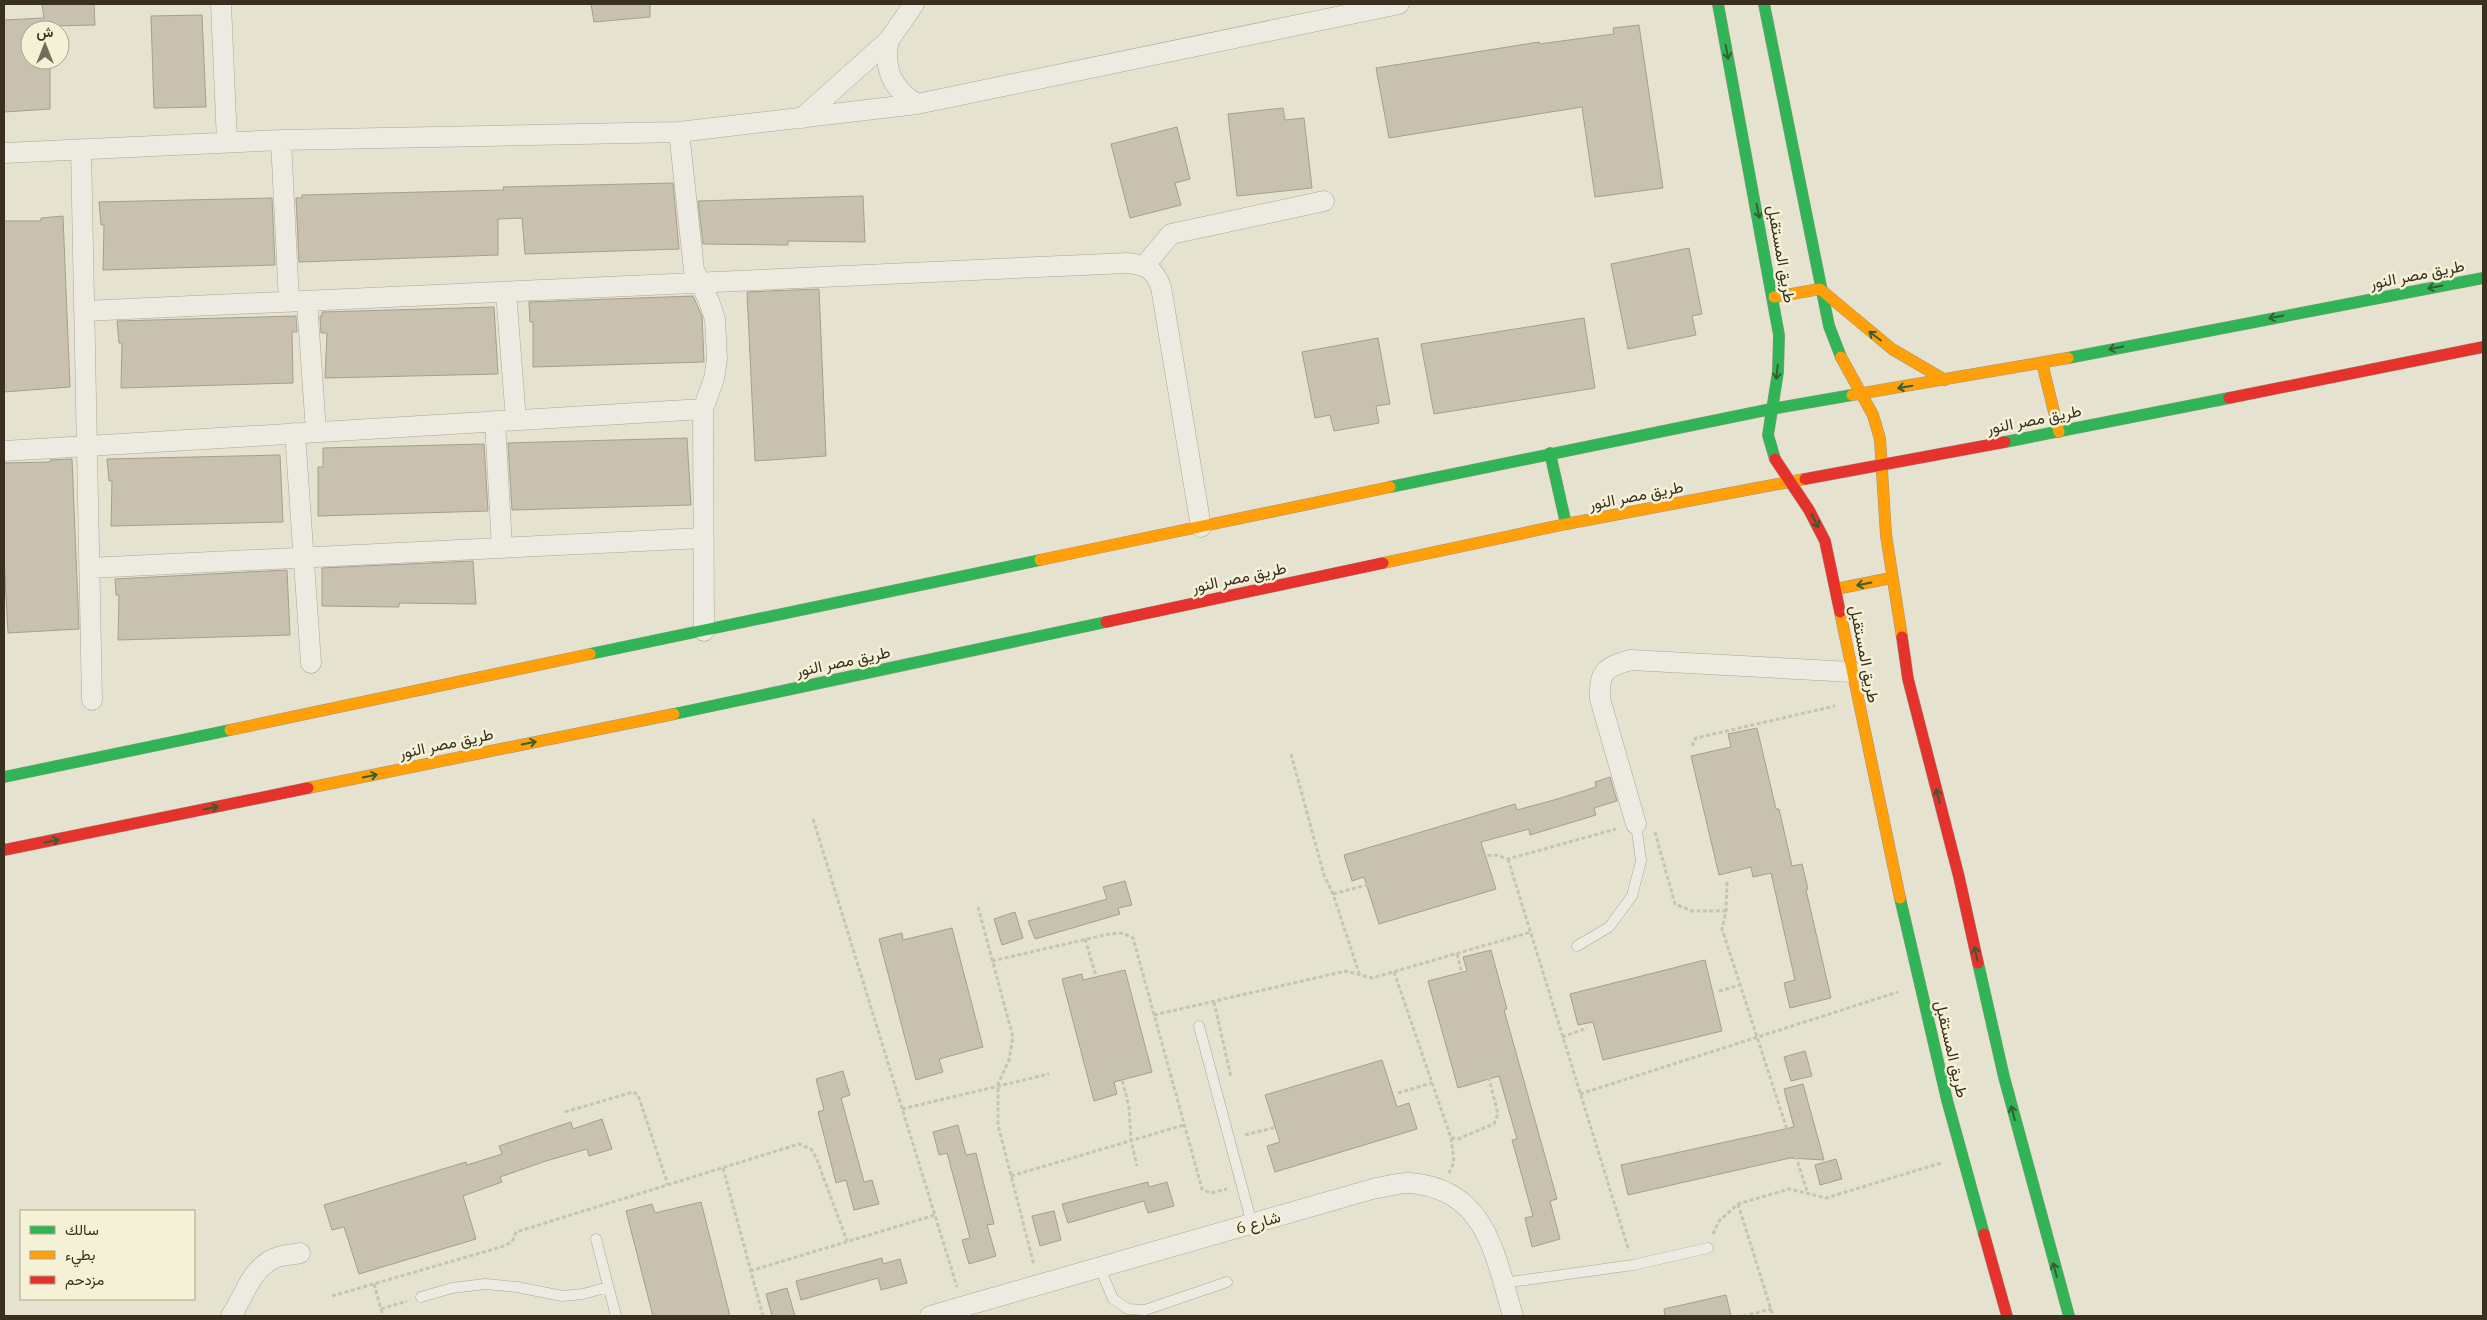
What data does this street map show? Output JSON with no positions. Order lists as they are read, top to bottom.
{
  "streets": {
    "street": ["طريق المستقبل", "طريق مصر النور", "شارع 6"]
  },
  "crossings": [
    ["طريق المستقبل", "طريق مصر النور"]
  ],
  "legend": ["سالك", "بطيء", "مزدحم"],
  "north": "top"
}
